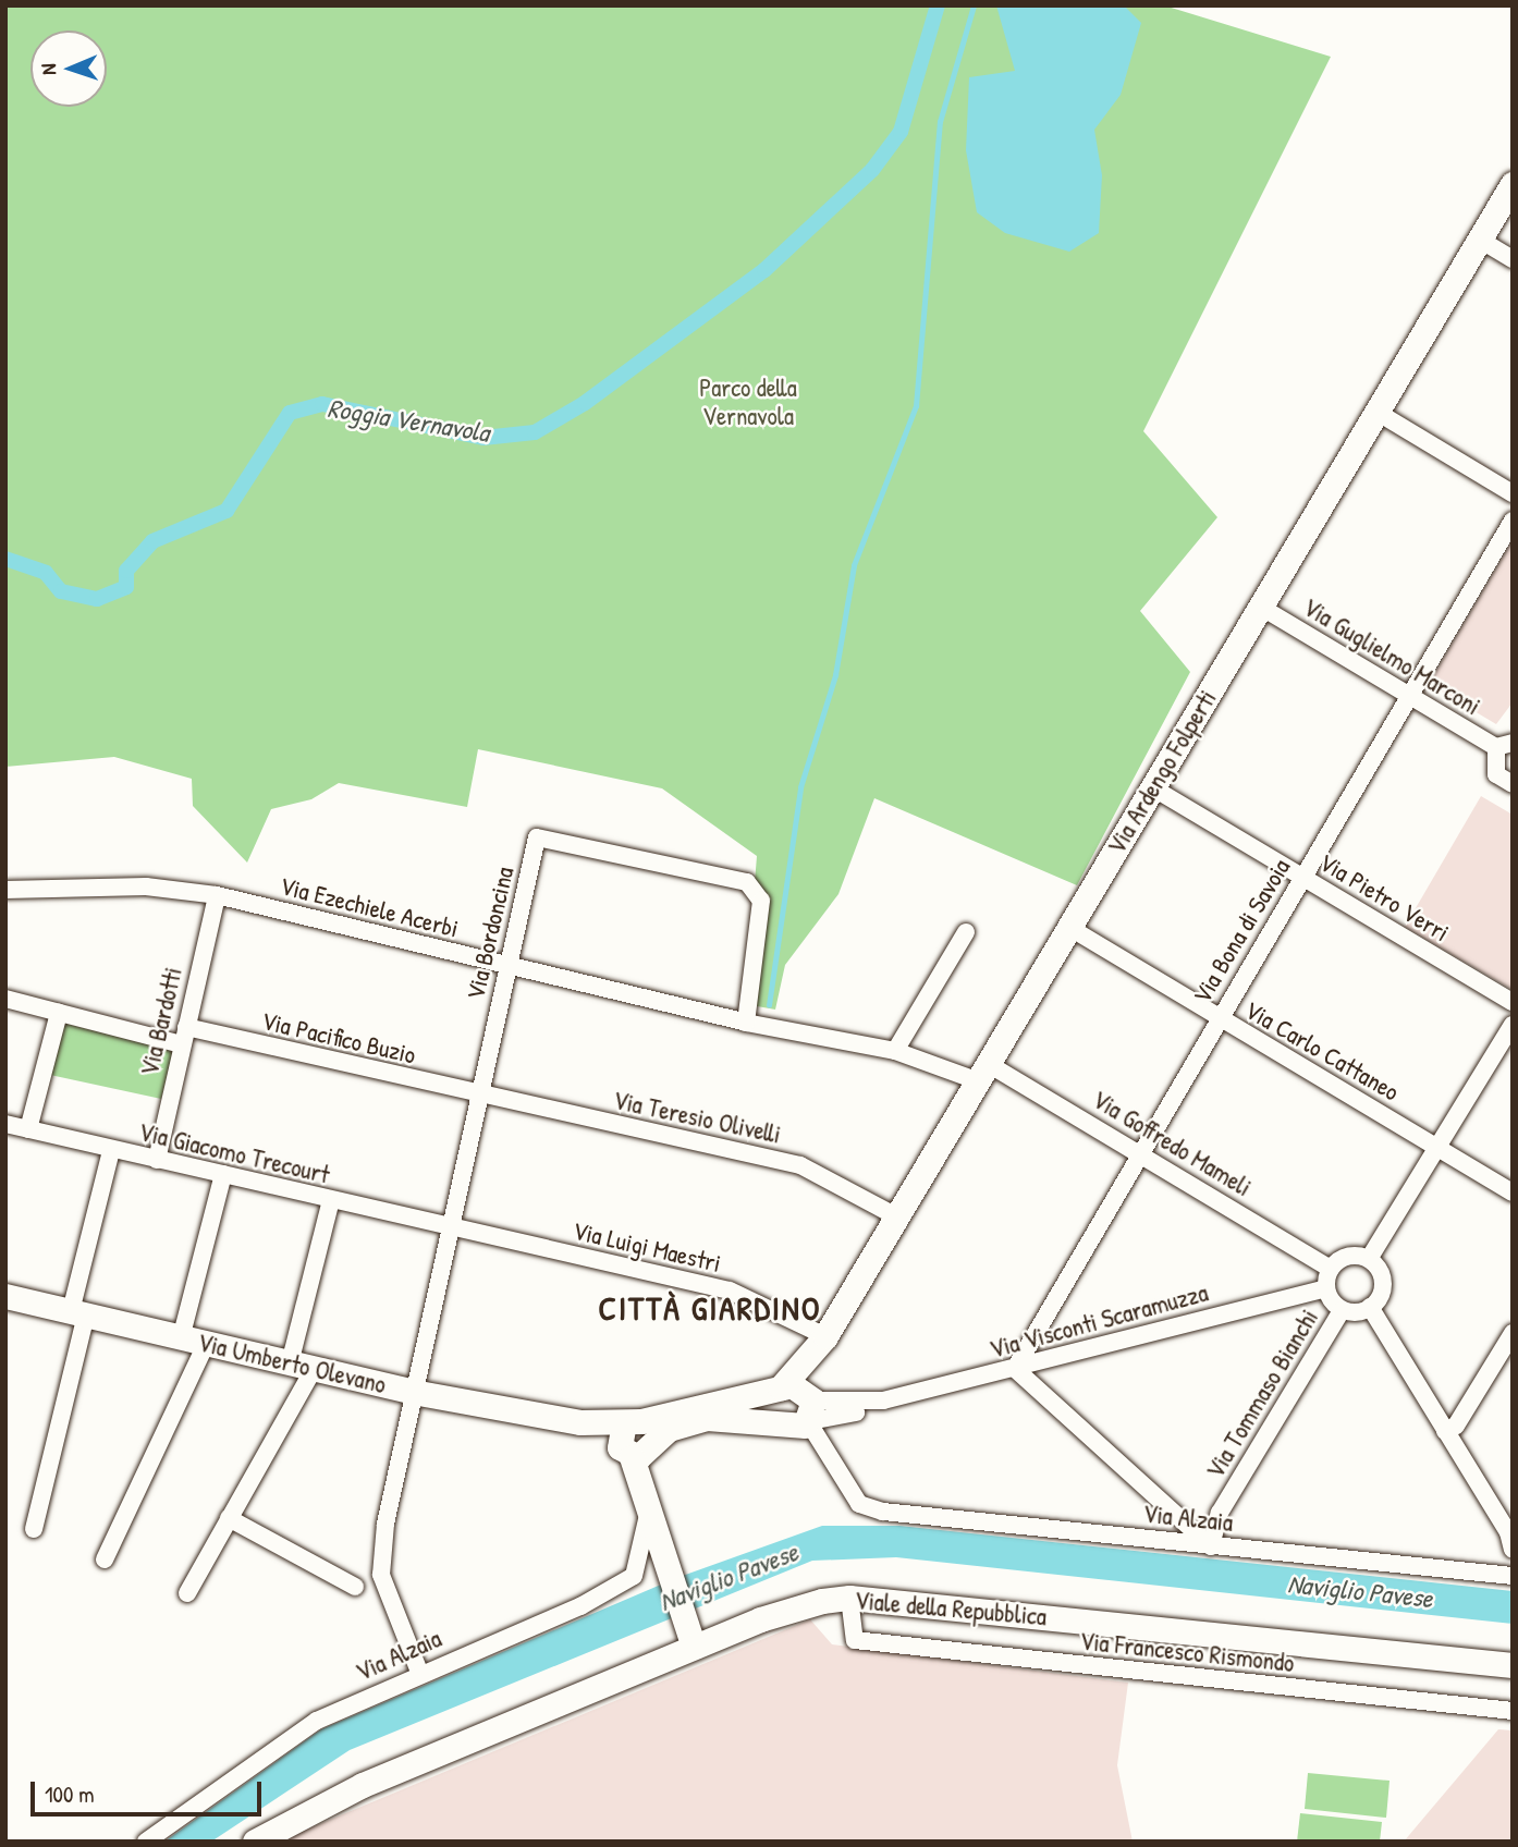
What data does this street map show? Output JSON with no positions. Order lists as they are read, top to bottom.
{
  "streets": {
    "street": [
      "Via Guglielmo Marconi",
      "Via Ardengo Folperti",
      "Via Pietro Verri",
      "Via Ezechiele Acerbi",
      "Via Bona di Savoia",
      "Via Bordoncina",
      "Via Bardotti",
      "Via Pacifico Buzio",
      "Via Carlo Cattaneo",
      "Via Teresio Olivelli",
      "Via Goffredo Mameli",
      "Via Giacomo Trecourt",
      "Via Luigi Maestri",
      "Via Visconti Scaramuzza",
      "Via Umberto Olevano",
      "Via Tommaso Bianchi",
      "Via Alzaia",
      "Viale della Repubblica",
      "Via Francesco Rismondo"
    ]
  },
  "crossings": [
    ["Via Guglielmo Marconi", "Via Ardengo Folperti"],
    ["Via Guglielmo Marconi", "Via Bona di Savoia"],
    ["Via Ardengo Folperti", "Via Pietro Verri"],
    ["Via Ardengo Folperti", "Via Carlo Cattaneo"],
    ["Via Ardengo Folperti", "Via Teresio Olivelli"],
    ["Via Ardengo Folperti", "Via Goffredo Mameli"],
    ["Via Ardengo Folperti", "Via Luigi Maestri"],
    ["Via Ardengo Folperti", "Via Visconti Scaramuzza"],
    ["Via Ardengo Folperti", "Via Umberto Olevano"],
    ["Via Ardengo Folperti", "Via Alzaia"],
    ["Via Pietro Verri", "Via Bona di Savoia"],
    ["Via Ezechiele Acerbi", "Via Bordoncina"],
    ["Via Ezechiele Acerbi", "Via Bardotti"],
    ["Via Ezechiele Acerbi", "Via Goffredo Mameli"],
    ["Via Bona di Savoia", "Via Carlo Cattaneo"],
    ["Via Bona di Savoia", "Via Goffredo Mameli"],
    ["Via Bona di Savoia", "Via Visconti Scaramuzza"],
    ["Via Bordoncina", "Via Pacifico Buzio"],
    ["Via Bordoncina", "Via Teresio Olivelli"],
    ["Via Bordoncina", "Via Giacomo Trecourt"],
    ["Via Bordoncina", "Via Luigi Maestri"],
    ["Via Bordoncina", "Via Umberto Olevano"],
    ["Via Bordoncina", "Via Alzaia"],
    ["Via Bardotti", "Via Pacifico Buzio"],
    ["Via Bardotti", "Via Giacomo Trecourt"],
    ["Via Pacifico Buzio", "Via Teresio Olivelli"],
    ["Via Goffredo Mameli", "Via Visconti Scaramuzza"],
    ["Via Goffredo Mameli", "Via Tommaso Bianchi"],
    ["Via Giacomo Trecourt", "Via Luigi Maestri"],
    ["Via Visconti Scaramuzza", "Via Tommaso Bianchi"],
    ["Via Visconti Scaramuzza", "Via Alzaia"],
    ["Via Tommaso Bianchi", "Via Alzaia"],
    ["Viale della Repubblica", "Via Francesco Rismondo"]
  ],
  "districts": ["CITTÀ GIARDINO"],
  "water": ["Roggia Vernavola", "Naviglio Pavese"],
  "parks": ["Parco della Vernavola"],
  "scale_bar": "100 m",
  "north": "left"
}
